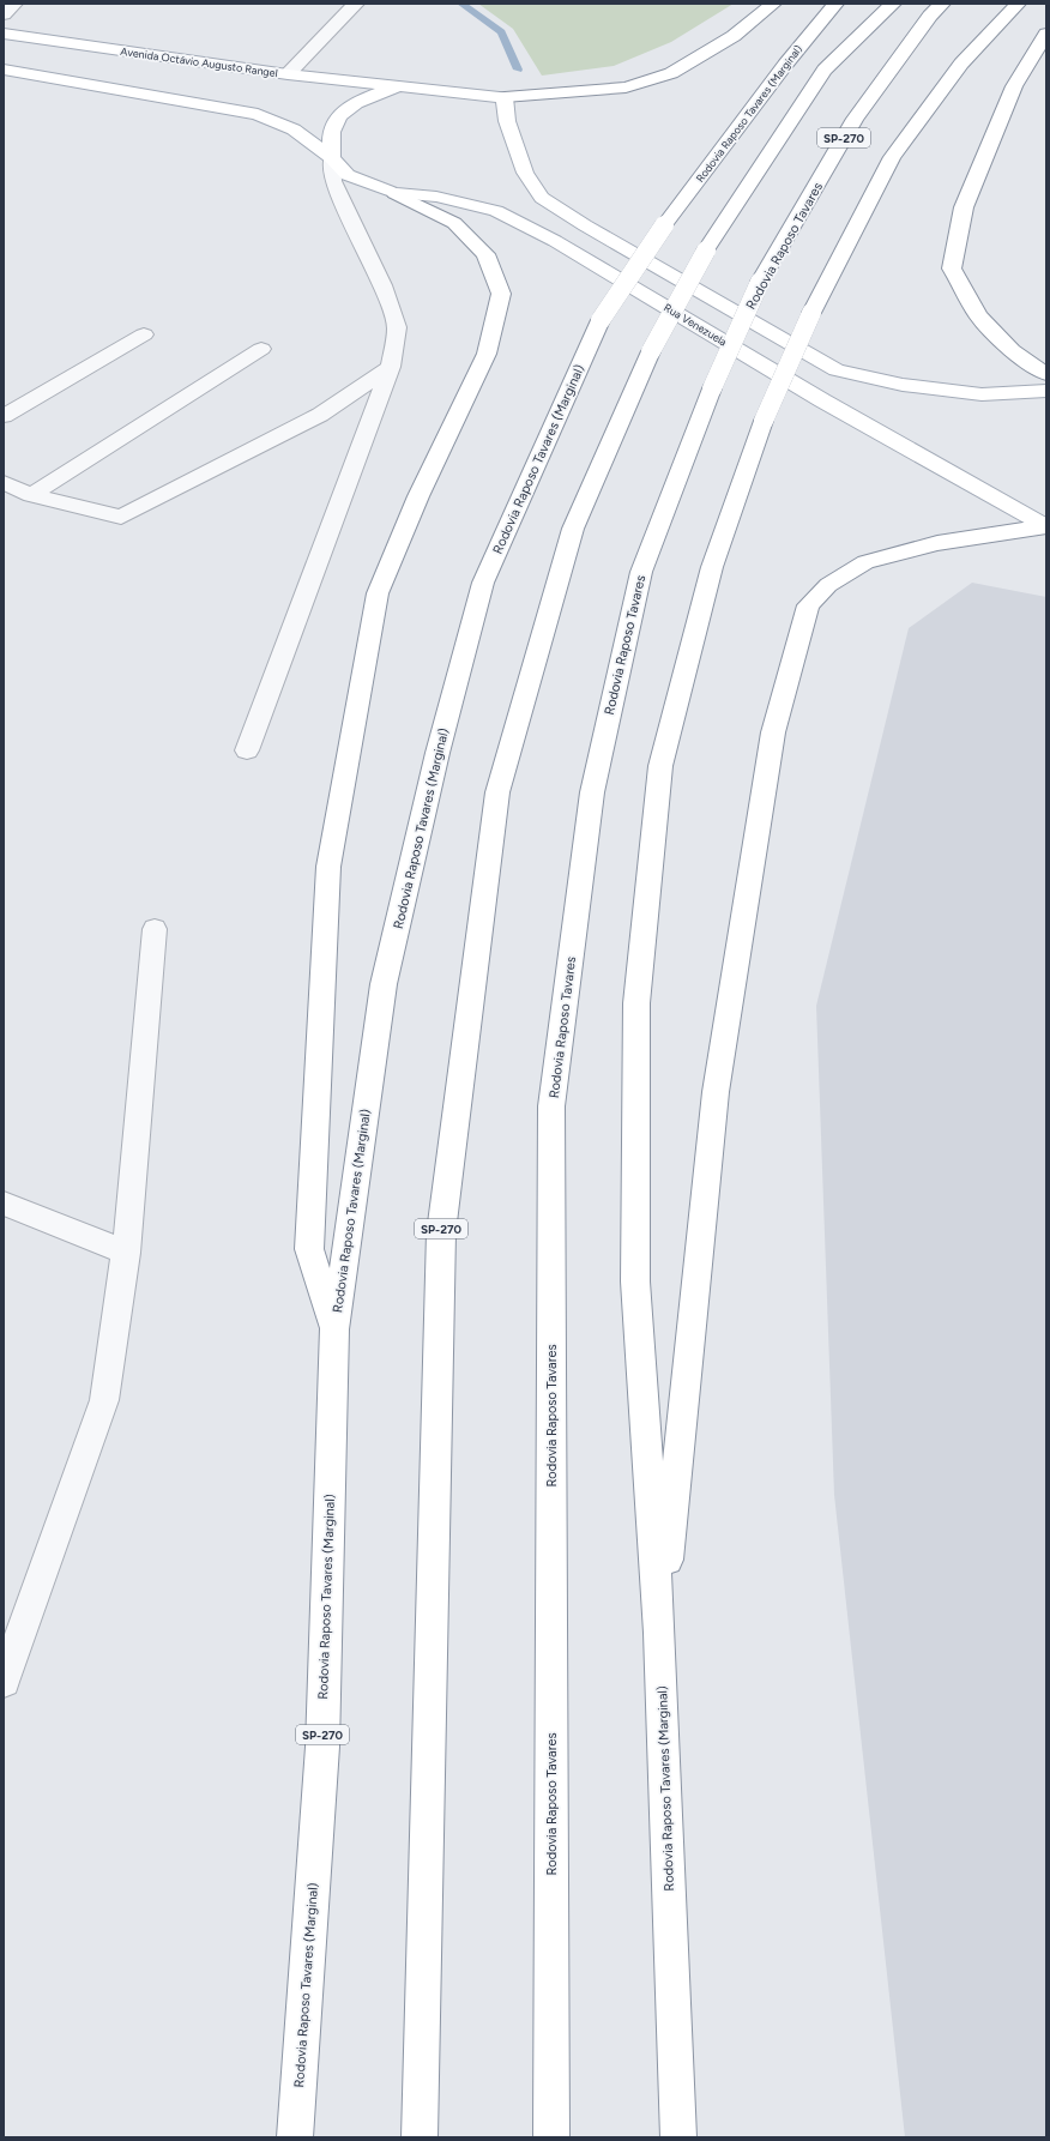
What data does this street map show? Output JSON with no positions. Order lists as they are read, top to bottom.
{
  "streets": {
    "main road": [
      "Avenida Octávio Augusto Rangel",
      "Rodovia Raposo Tavares (Marginal)",
      "SP-270",
      "Rodovia Raposo Tavares",
      "Rua Venezuela"
    ]
  }
}
